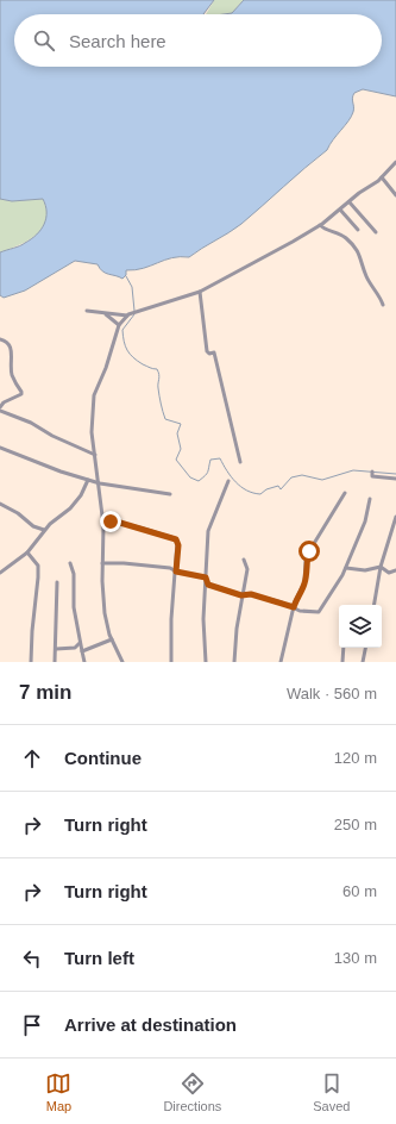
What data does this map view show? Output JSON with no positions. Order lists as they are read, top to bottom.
{
  "page": {
    "search": "Search here",
    "heading": ["7 min", "Walk · 560 m"],
    "list": [
      ["Continue", "120 m"],
      ["Turn right", "250 m"],
      ["Turn right", "60 m"],
      ["Turn left", "130 m"],
      "Arrive at destination"
    ],
    "nav": ["Map", "Directions", "Saved"]
  }
}
